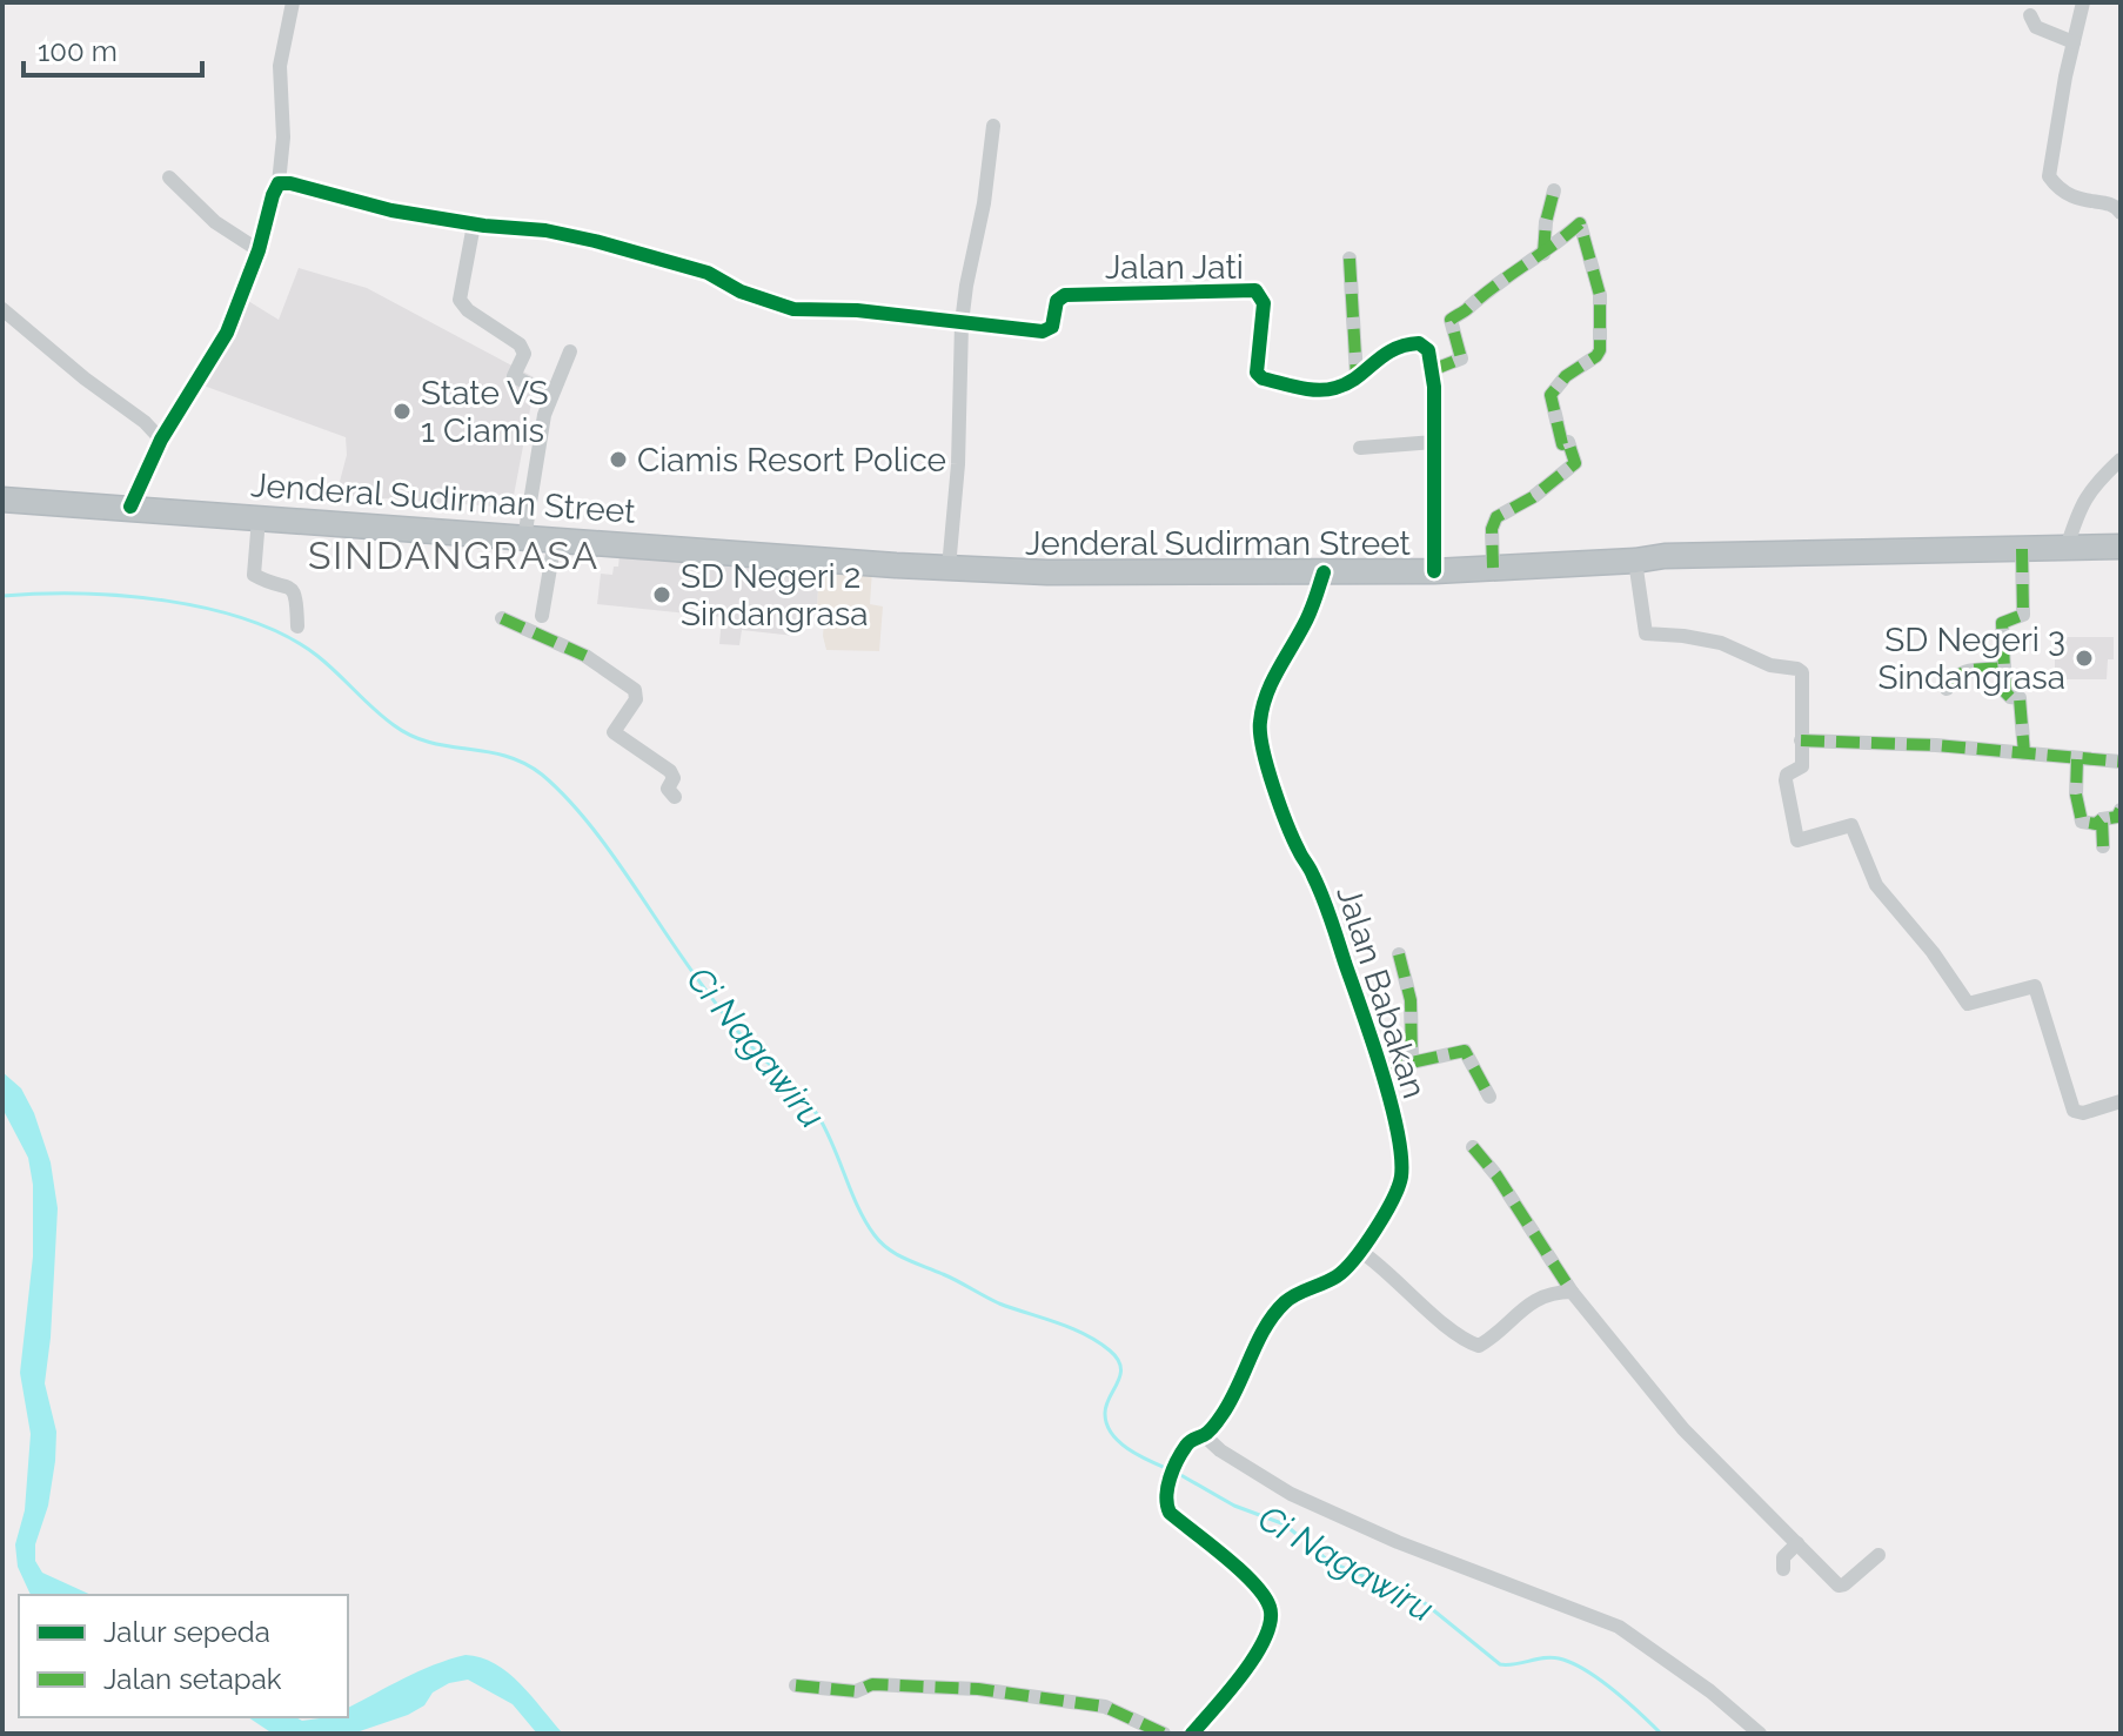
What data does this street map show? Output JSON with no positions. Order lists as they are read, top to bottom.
{
  "streets": {
    "highway": ["Jenderal Sudirman Street"],
    "street": ["Jalan Jati", "Jalan Babakan"]
  },
  "crossings": [
    ["Jenderal Sudirman Street", "Jalan Babakan"]
  ],
  "districts": ["SINDANGRASA"],
  "water": ["Ci Nagawiru"],
  "places": [
    "State VS 1 Ciamis",
    "Ciamis Resort Police",
    "SD Negeri 2 Sindangrasa",
    "SD Negeri 3 Sindangrasa"
  ],
  "legend": ["Jalur sepeda", "Jalan setapak"],
  "scale_bar": "100 m"
}
